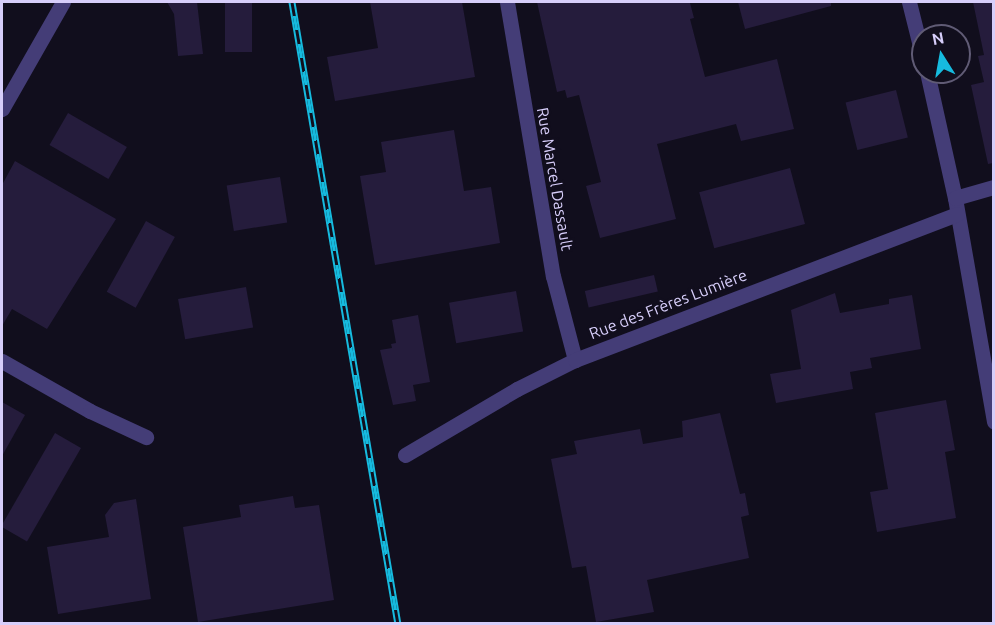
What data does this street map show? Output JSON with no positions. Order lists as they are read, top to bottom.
{
  "streets": {
    "street": ["Rue Marcel Dassault", "Rue des Frères Lumière"]
  },
  "crossings": [
    ["Rue Marcel Dassault", "Rue des Frères Lumière"]
  ],
  "north": "top"
}
